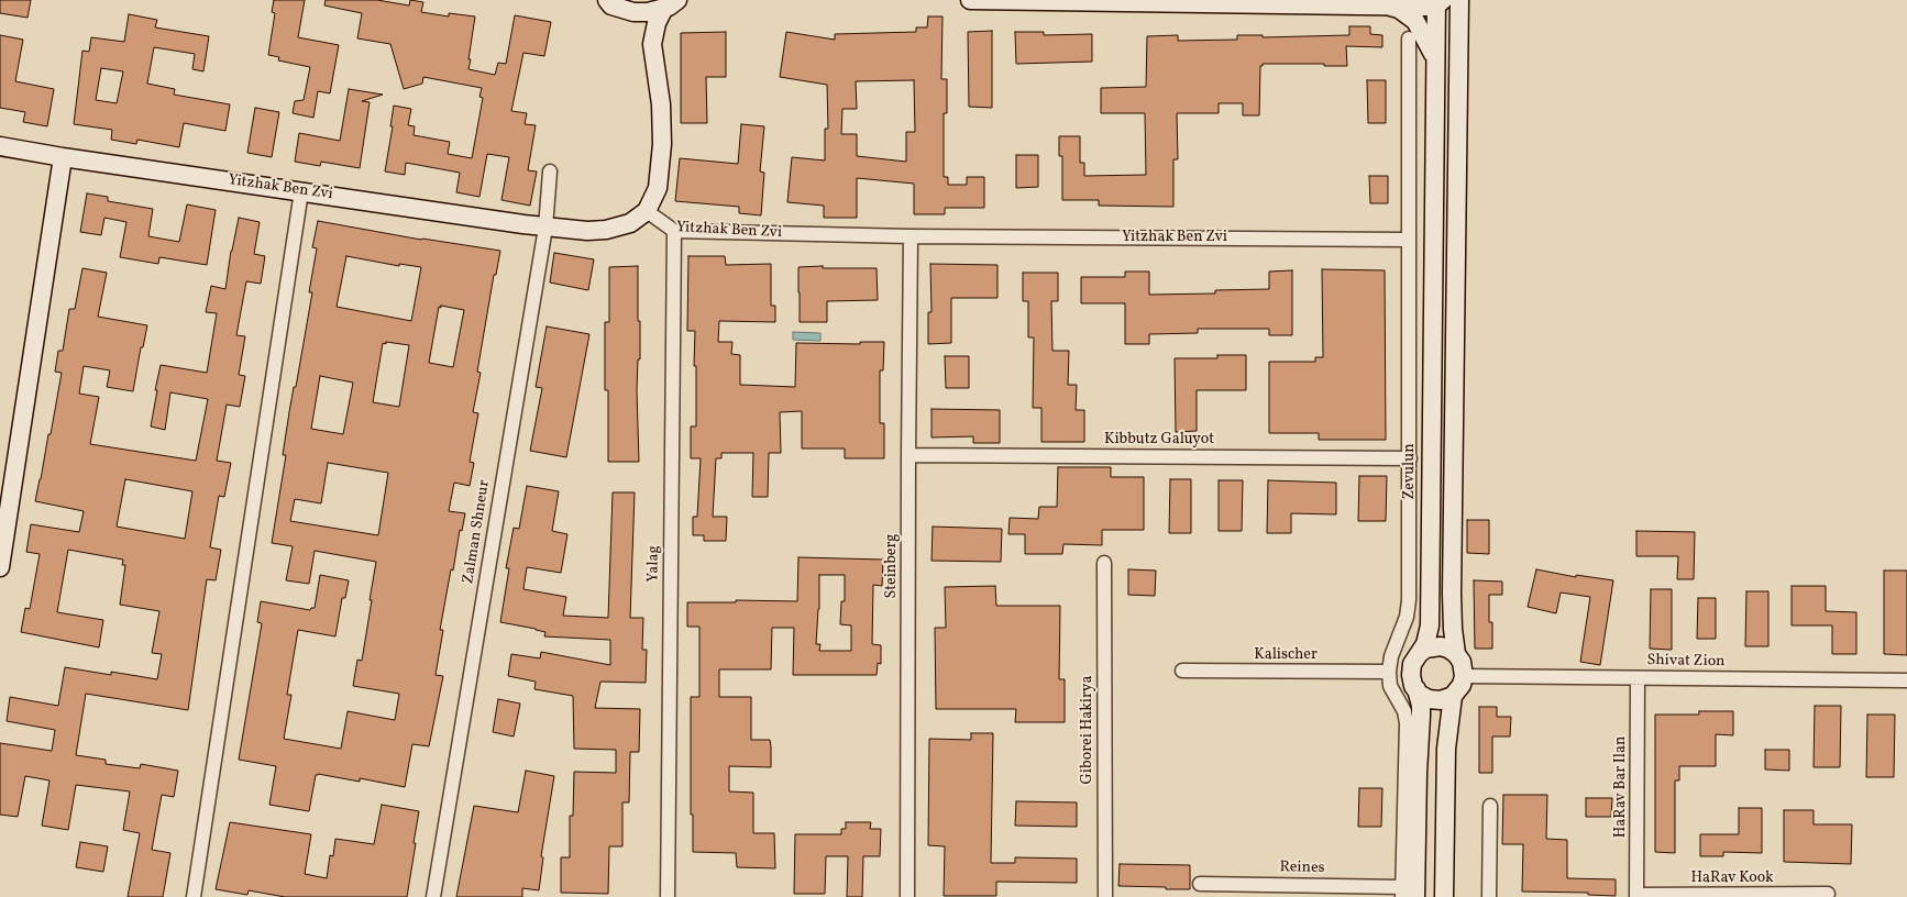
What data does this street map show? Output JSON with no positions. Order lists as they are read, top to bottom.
{
  "streets": {
    "main road": ["Yitzhak Ben Zvi", "Zevulun"],
    "street": [
      "Kibbutz Galuyot",
      "Zalman Shneur",
      "Yalag",
      "Steinberg",
      "Kalischer",
      "Shivat Zion",
      "Giborei Hakirya",
      "HaRav Bar Ilan",
      "Reines",
      "HaRav Kook"
    ]
  },
  "crossings": [
    ["Yitzhak Ben Zvi", "Zevulun"],
    ["Yitzhak Ben Zvi", "Zalman Shneur"],
    ["Yitzhak Ben Zvi", "Yalag"],
    ["Yitzhak Ben Zvi", "Steinberg"],
    ["Kibbutz Galuyot", "Zevulun"],
    ["Kibbutz Galuyot", "Steinberg"],
    ["Zevulun", "Kalischer"],
    ["Zevulun", "Shivat Zion"],
    ["Shivat Zion", "HaRav Bar Ilan"],
    ["HaRav Bar Ilan", "HaRav Kook"]
  ]
}
